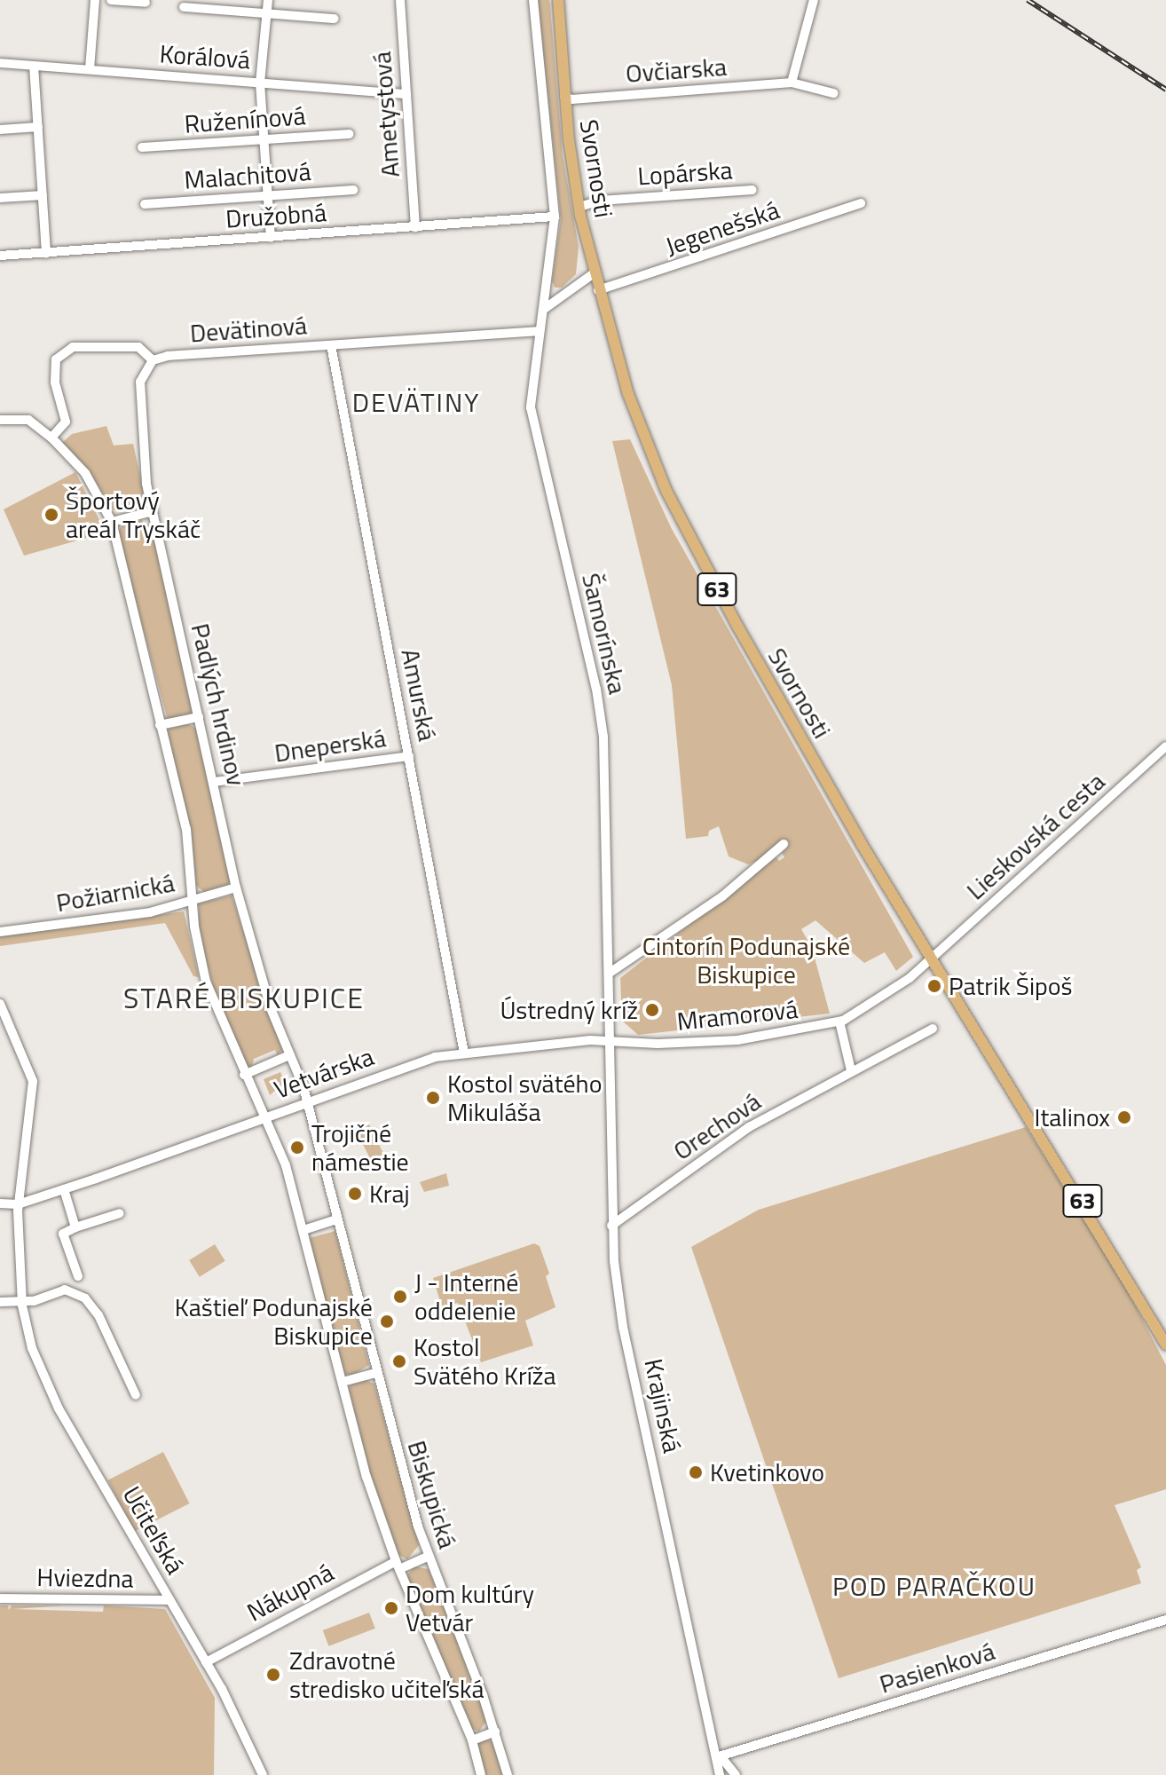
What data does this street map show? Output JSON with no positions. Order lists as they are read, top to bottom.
{
  "streets": {
    "main road": ["Svornosti", "63"],
    "street": [
      "Korálová",
      "Ovčiarska",
      "Ametystová",
      "Ruženínová",
      "Lopárska",
      "Malachitová",
      "Družobná",
      "Jegenešská",
      "Devätinová",
      "Šamorínska",
      "Amurská",
      "Padlých hrdinov",
      "Dneperská",
      "Lieskovská cesta",
      "Požiarnická",
      "Mramorová",
      "Vetvárska",
      "Orechová",
      "Krajinská",
      "Biskupická",
      "Učiteľská",
      "Hviezdna",
      "Nákupná",
      "Pasienková"
    ]
  },
  "crossings": [
    ["Korálová", "Ametystová"],
    ["Ovčiarska", "Svornosti"],
    ["Ametystová", "Družobná"],
    ["Svornosti", "Lopárska"],
    ["Svornosti", "Jegenešská"],
    ["Svornosti", "Lieskovská cesta"],
    ["Svornosti", "Mramorová"],
    ["Družobná", "Šamorínska"],
    ["Devätinová", "Šamorínska"],
    ["Devätinová", "Amurská"],
    ["Devätinová", "Padlých hrdinov"],
    ["Šamorínska", "Mramorová"],
    ["Šamorínska", "Vetvárska"],
    ["Šamorínska", "Krajinská"],
    ["Amurská", "Dneperská"],
    ["Amurská", "Vetvárska"],
    ["Padlých hrdinov", "Dneperská"],
    ["Padlých hrdinov", "Požiarnická"],
    ["Lieskovská cesta", "Mramorová"],
    ["Mramorová", "Vetvárska"],
    ["Mramorová", "Krajinská"],
    ["Vetvárska", "Krajinská"],
    ["Vetvárska", "Učiteľská"],
    ["Orechová", "Krajinská"],
    ["Krajinská", "Pasienková"],
    ["Biskupická", "Nákupná"],
    ["Učiteľská", "Hviezdna"],
    ["Učiteľská", "Nákupná"]
  ],
  "districts": ["DEVÄTINY", "STARÉ BISKUPICE", "POD PARAČKOU"],
  "parks": ["Cintorín Podunajské Biskupice"],
  "places": [
    "Športový areál Tryskáč",
    "Patrik Šipoš",
    "Ústredný kríž",
    "Kostol svätého Mikuláša",
    "Italinox",
    "Trojičné námestie",
    "Kraj",
    "J - Interné oddelenie",
    "Kaštieľ Podunajské Biskupice",
    "Kostol Svätého Kríža",
    "Kvetinkovo",
    "Dom kultúry Vetvár",
    "Zdravotné stredisko učiteľská"
  ]
}
